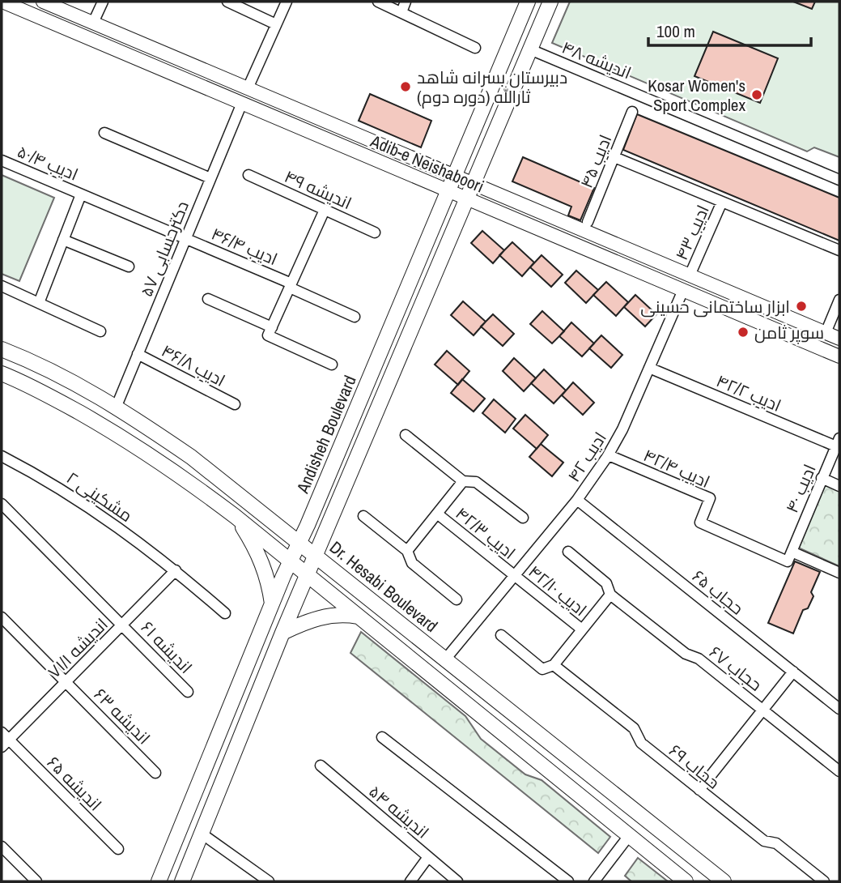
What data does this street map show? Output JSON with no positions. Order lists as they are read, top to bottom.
{
  "streets": {
    "main road": ["Andisheh Boulevard", "Dr. Hesabi Boulevard"],
    "street": [
      "اندیشه ۴۸",
      "ادیب ۴۵",
      "ادیب ۵۰/۴",
      "Adib-e Neishaboori",
      "اندیشه ۴۹",
      "ادیب ۴۳",
      "ادیب ۴۶/۴",
      "دکترحسابی ۵۷",
      "ادیب ۴۶/۸",
      "ادیب ۴۲/۲",
      "ادیب ۴۲",
      "ادیب ۴۲/۴",
      "ادیب ۴۰",
      "مشکینی ۲",
      "ادیب ۴۲/۳",
      "ادیب ۴۲/۱۰",
      "حجاب ۶۵",
      "اندیشه ۶۱",
      "اندیشه ۷۱/۱",
      "حجاب ۶۷",
      "اندیشه ۶۳",
      "حجاب ۶۹",
      "اندیشه ۶۵",
      "اندیشه ۵۴"
    ]
  },
  "crossings": [
    ["ادیب ۵۰/۴", "ادیب ۴۶/۴"],
    ["ادیب ۵۰/۴", "دکترحسابی ۵۷"],
    ["Adib-e Neishaboori", "ادیب ۴۳"],
    ["Adib-e Neishaboori", "دکترحسابی ۵۷"],
    ["Adib-e Neishaboori", "Andisheh Boulevard"],
    ["Adib-e Neishaboori", "ادیب ۴۲"],
    ["ادیب ۴۶/۴", "دکترحسابی ۵۷"],
    ["دکترحسابی ۵۷", "ادیب ۴۶/۸"],
    ["دکترحسابی ۵۷", "Dr. Hesabi Boulevard"],
    ["ادیب ۴۲/۲", "ادیب ۴۲"],
    ["ادیب ۴۲/۲", "ادیب ۴۰"],
    ["Andisheh Boulevard", "Dr. Hesabi Boulevard"],
    ["ادیب ۴۲", "ادیب ۴۲/۴"],
    ["ادیب ۴۲", "ادیب ۴۲/۳"],
    ["ادیب ۴۲", "Dr. Hesabi Boulevard"],
    ["ادیب ۴۲", "ادیب ۴۲/۱۰"],
    ["ادیب ۴۲", "حجاب ۶۵"],
    ["ادیب ۴۲/۴", "ادیب ۴۰"],
    ["مشکینی ۲", "اندیشه ۷۱/۱"],
    ["ادیب ۴۲/۳", "ادیب ۴۲/۱۰"],
    ["اندیشه ۶۱", "اندیشه ۷۱/۱"],
    ["اندیشه ۷۱/۱", "اندیشه ۶۳"],
    ["اندیشه ۷۱/۱", "اندیشه ۶۵"]
  ],
  "places": [
    "دبیرستان پسرانه شاهد ثارالله (دوره دوم)",
    "Kosar Women's Sport Complex",
    "ابزار ساختمانی حسینی",
    "سوپر ثامن"
  ],
  "scale_bar": "100 m"
}
